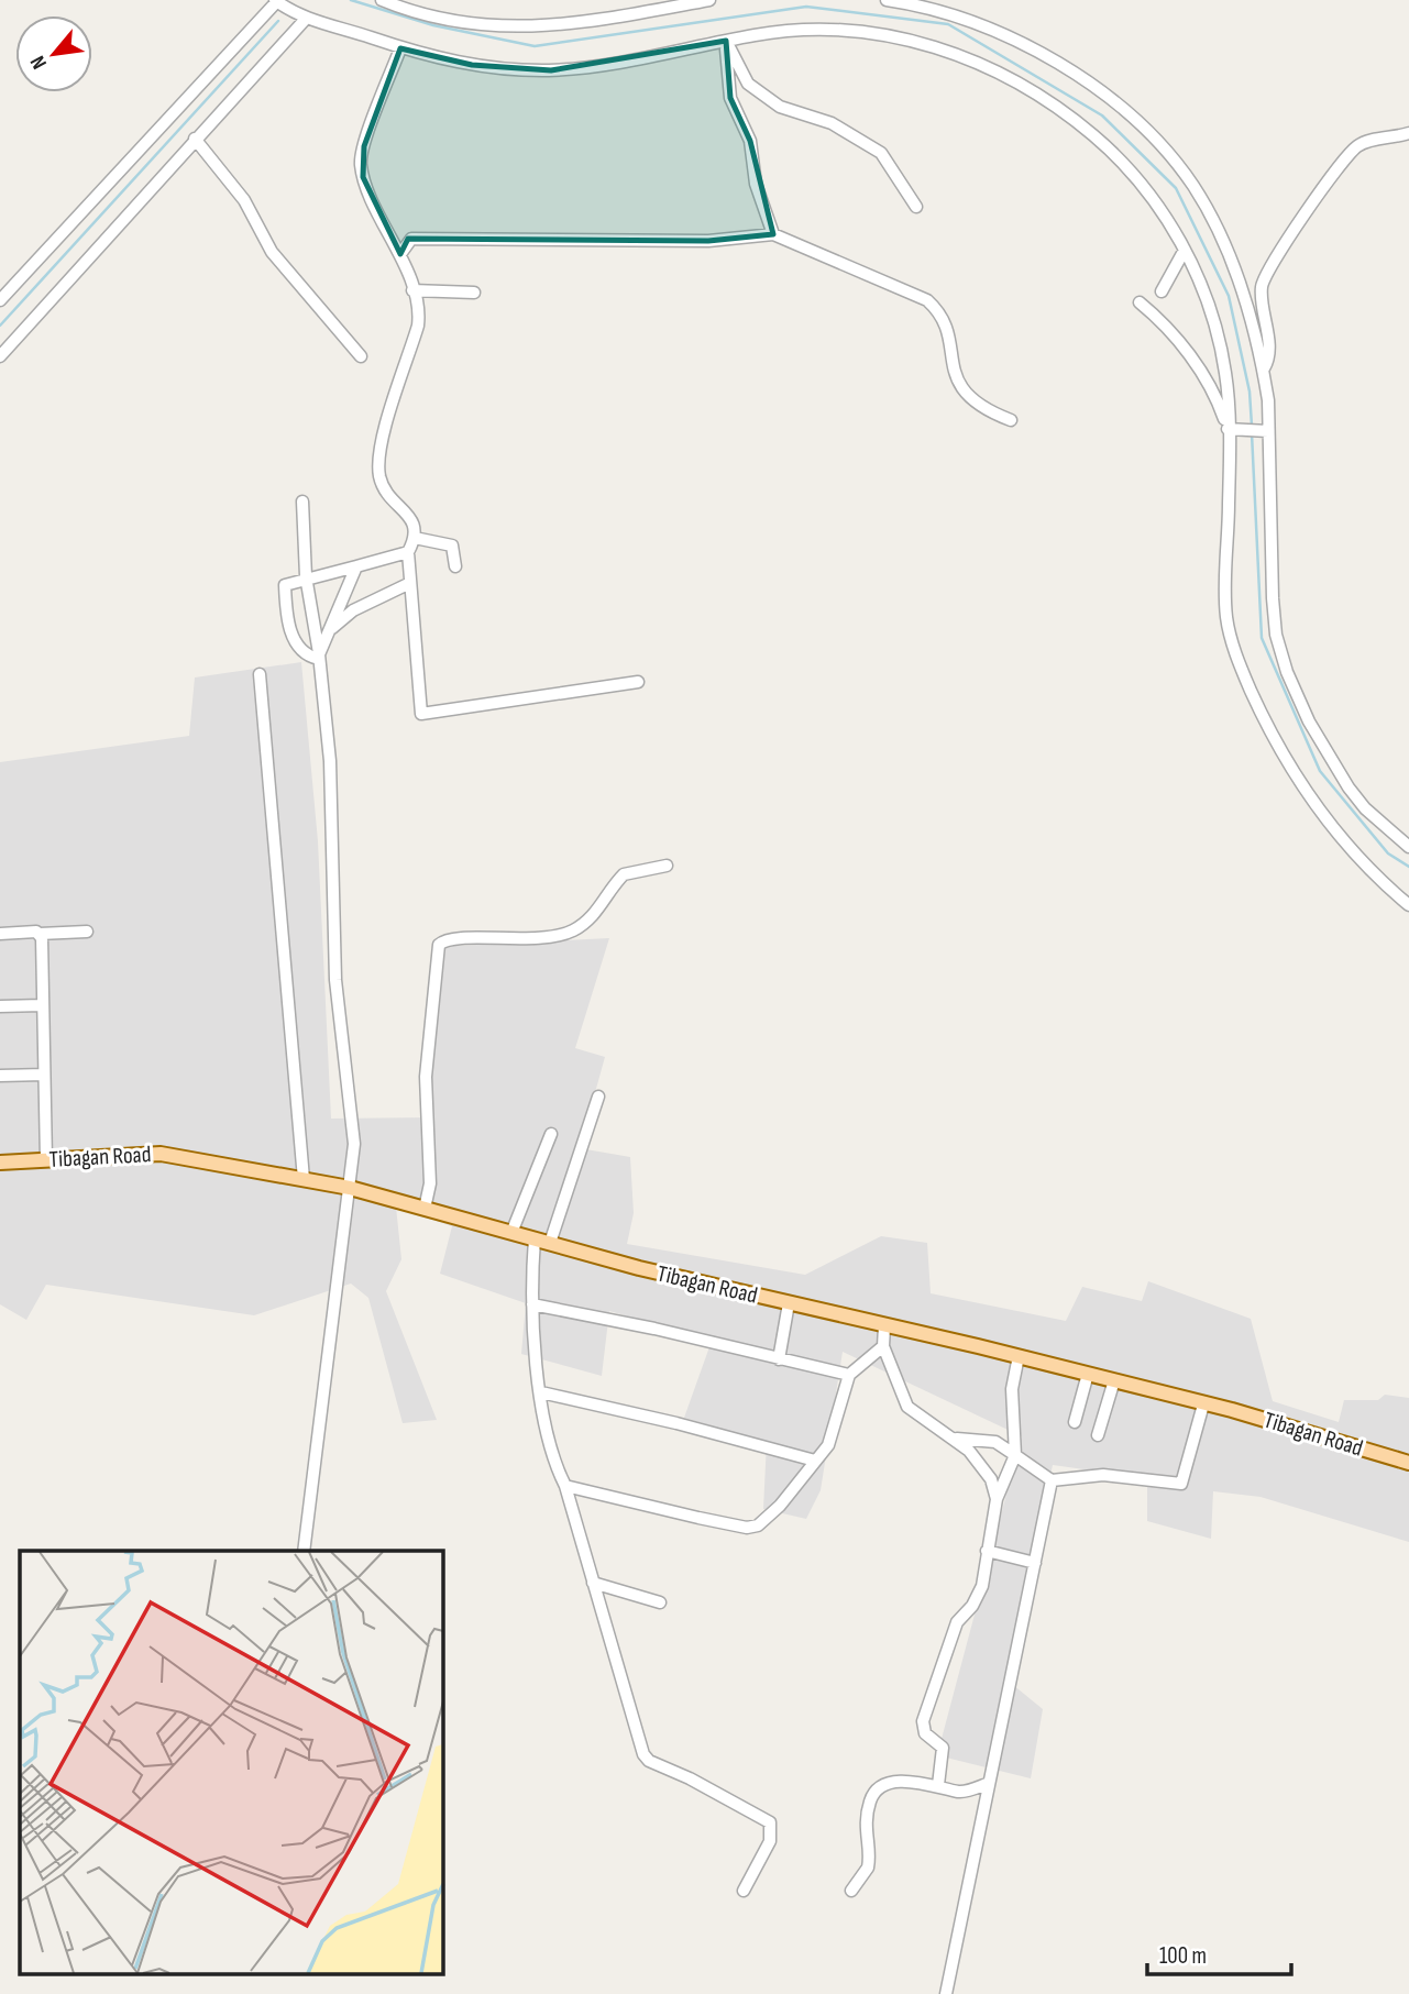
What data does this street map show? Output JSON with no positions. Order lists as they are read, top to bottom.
{
  "streets": {
    "main road": ["Tibagan Road"]
  },
  "scale_bar": "100 m",
  "north": "bottom left"
}
